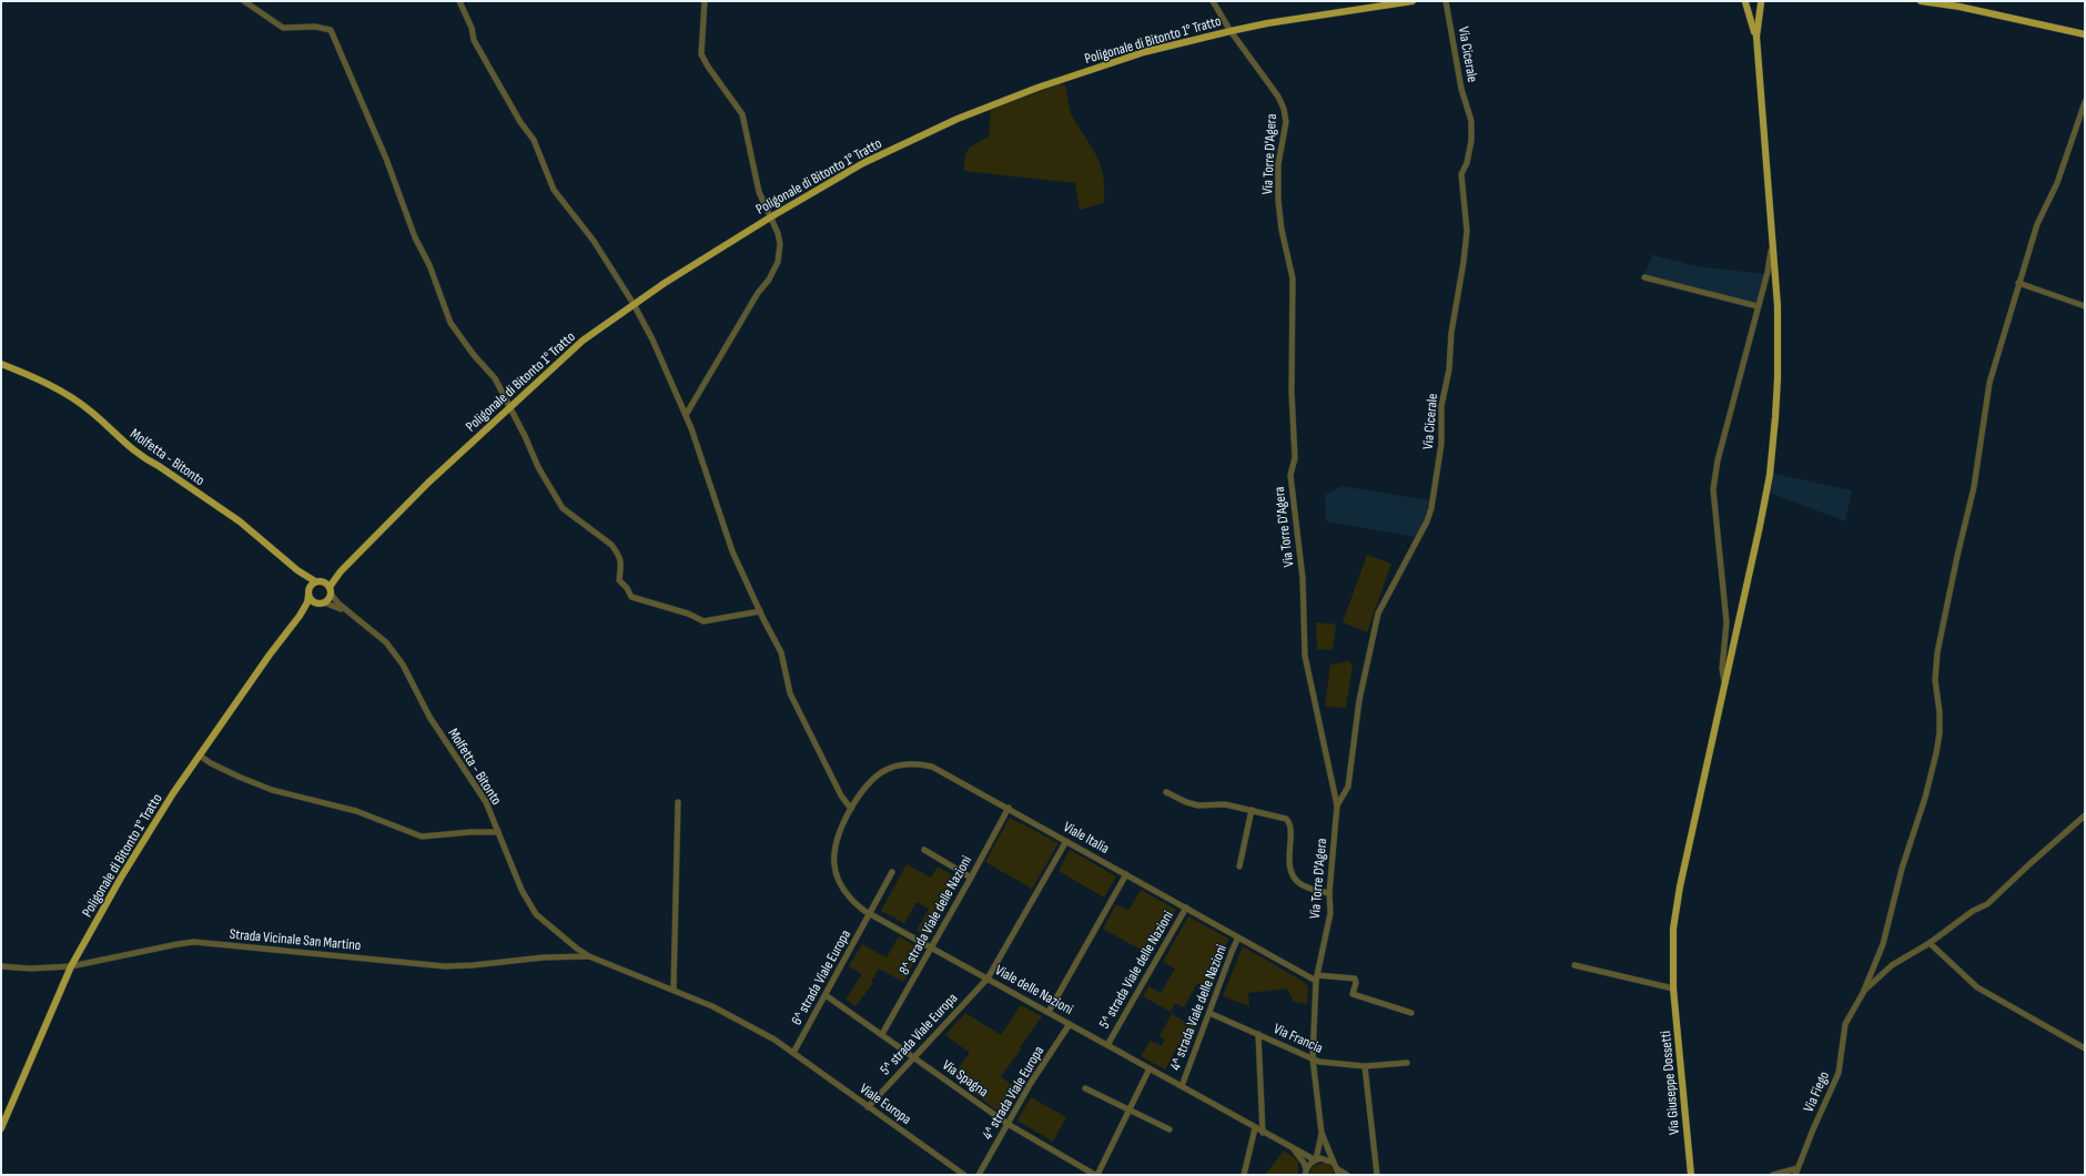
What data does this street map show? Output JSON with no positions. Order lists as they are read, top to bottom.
{
  "streets": {
    "main road": ["Poligonale di Bitonto 1° Tratto", "Molfetta - Bitonto", "Via Giuseppe Dossetti"],
    "street": [
      "Via Cicerale",
      "Via Torre D'Agera",
      "Viale Italia",
      "8^ strada Viale delle Nazioni",
      "Strada Vicinale San Martino",
      "5^ strada Viale delle Nazioni",
      "6^ strada Viale Europa",
      "Viale delle Nazioni",
      "4^ strada Viale delle Nazioni",
      "5^ strada Viale Europa",
      "Via Francia",
      "Via Spagna",
      "Via Fiego",
      "4^ strada Viale Europa",
      "Viale Europa"
    ]
  },
  "crossings": [
    ["Poligonale di Bitonto 1° Tratto", "Via Torre D'Agera"],
    ["Poligonale di Bitonto 1° Tratto", "Molfetta - Bitonto"],
    ["Poligonale di Bitonto 1° Tratto", "Strada Vicinale San Martino"],
    ["Via Cicerale", "Via Torre D'Agera"],
    ["Via Torre D'Agera", "Viale Italia"],
    ["Via Torre D'Agera", "Via Francia"],
    ["Molfetta - Bitonto", "Strada Vicinale San Martino"],
    ["Molfetta - Bitonto", "Viale Europa"],
    ["Viale Italia", "8^ strada Viale delle Nazioni"],
    ["Viale Italia", "5^ strada Viale delle Nazioni"],
    ["Viale Italia", "Viale delle Nazioni"],
    ["Viale Italia", "4^ strada Viale delle Nazioni"],
    ["Viale Italia", "5^ strada Viale Europa"],
    ["8^ strada Viale delle Nazioni", "Viale delle Nazioni"],
    ["8^ strada Viale delle Nazioni", "Via Spagna"],
    ["Strada Vicinale San Martino", "Viale Europa"],
    ["5^ strada Viale delle Nazioni", "Viale delle Nazioni"],
    ["6^ strada Viale Europa", "Viale delle Nazioni"],
    ["6^ strada Viale Europa", "Via Spagna"],
    ["6^ strada Viale Europa", "Viale Europa"],
    ["Viale delle Nazioni", "4^ strada Viale delle Nazioni"],
    ["Viale delle Nazioni", "5^ strada Viale Europa"],
    ["Viale delle Nazioni", "4^ strada Viale Europa"],
    ["4^ strada Viale delle Nazioni", "Via Francia"],
    ["5^ strada Viale Europa", "Via Spagna"],
    ["5^ strada Viale Europa", "Viale Europa"],
    ["Via Spagna", "4^ strada Viale Europa"]
  ]
}
